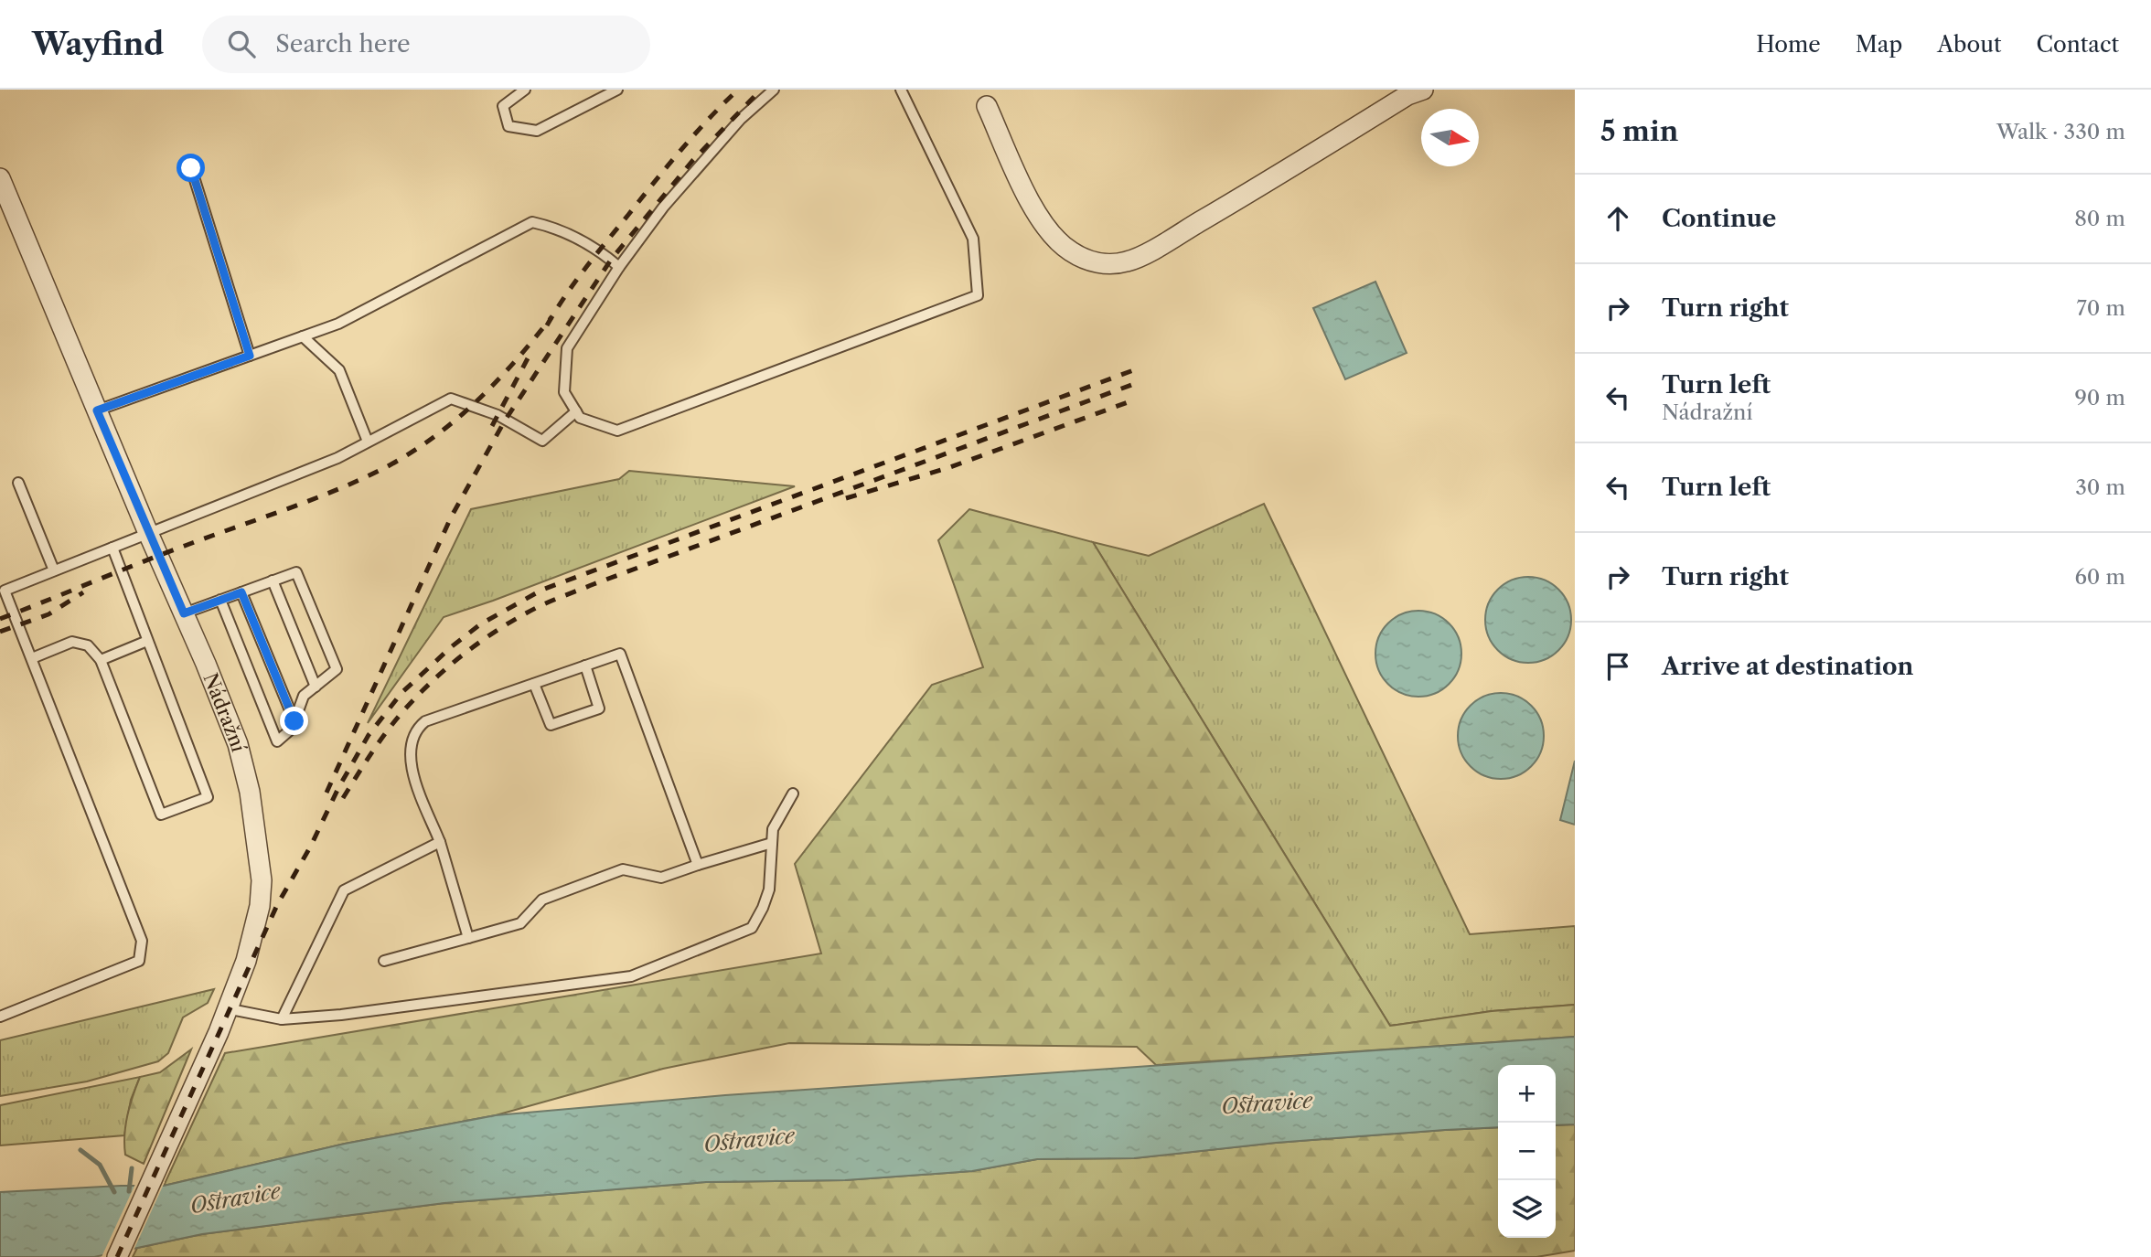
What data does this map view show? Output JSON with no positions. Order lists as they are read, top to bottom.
{
  "streets": {
    "street": ["Nádražní"]
  },
  "water": ["Ostravice"],
  "north": "right",
  "page": {
    "header": "Wayfind",
    "search": "Search here",
    "nav": [
      "Home",
      "Map",
      "About",
      "Contact"
    ],
    "heading": ["5 min", "Walk · 330 m"],
    "list": [
      ["Continue", "80 m"],
      ["Turn right", "70 m"],
      ["Turn left", "Nádražní", "90 m"],
      ["Turn left", "30 m"],
      ["Turn right", "60 m"],
      "Arrive at destination"
    ],
    "map_buttons": ["+", "−"]
  }
}
